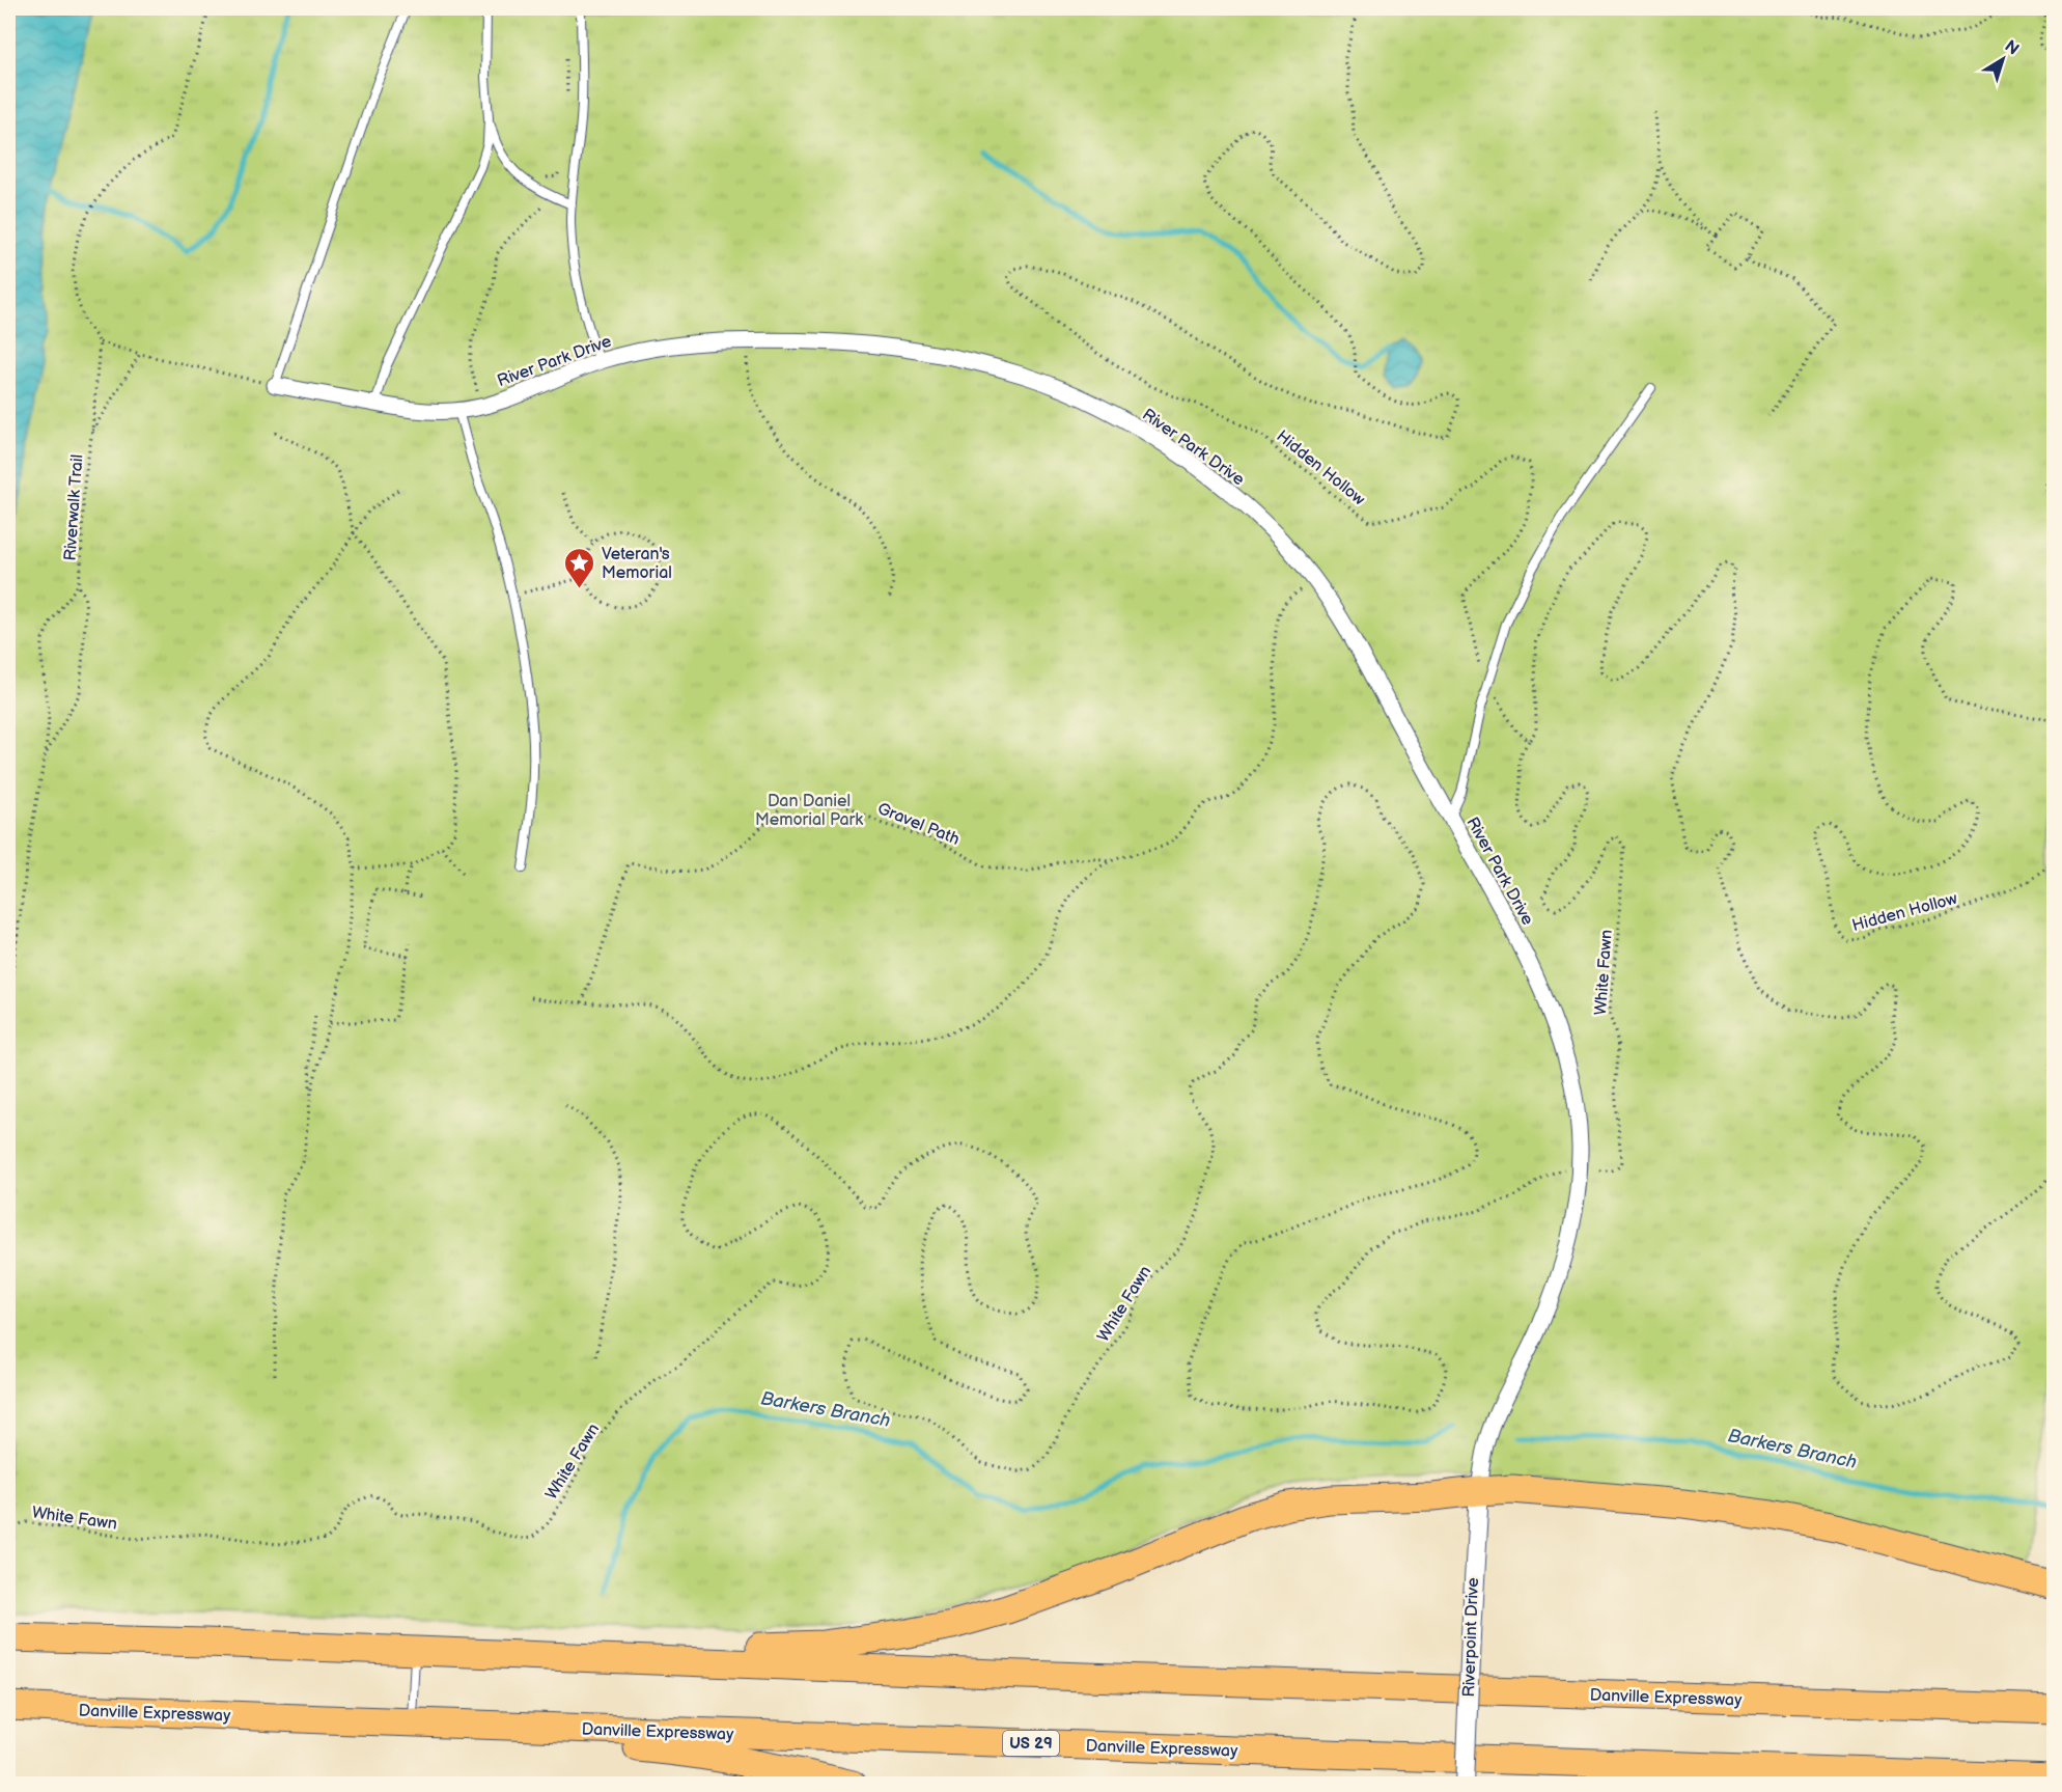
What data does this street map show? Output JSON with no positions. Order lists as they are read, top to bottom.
{
  "streets": {
    "highway": ["Danville Expressway", "US 29"],
    "street": ["River Park Drive", "Riverpoint Drive"],
    "path": [
      "Hidden Hollow",
      "Riverwalk Trail",
      "Gravel Path",
      "White Fawn"
    ]
  },
  "crossings": [
    ["River Park Drive", "Gravel Path"],
    ["River Park Drive", "White Fawn"],
    ["River Park Drive", "Riverpoint Drive"],
    ["Hidden Hollow", "White Fawn"]
  ],
  "water": ["Barkers Branch"],
  "parks": ["Dan Daniel Memorial Park"],
  "places": {
    "place": ["Veteran's Memorial"]
  },
  "north": "top right"
}
